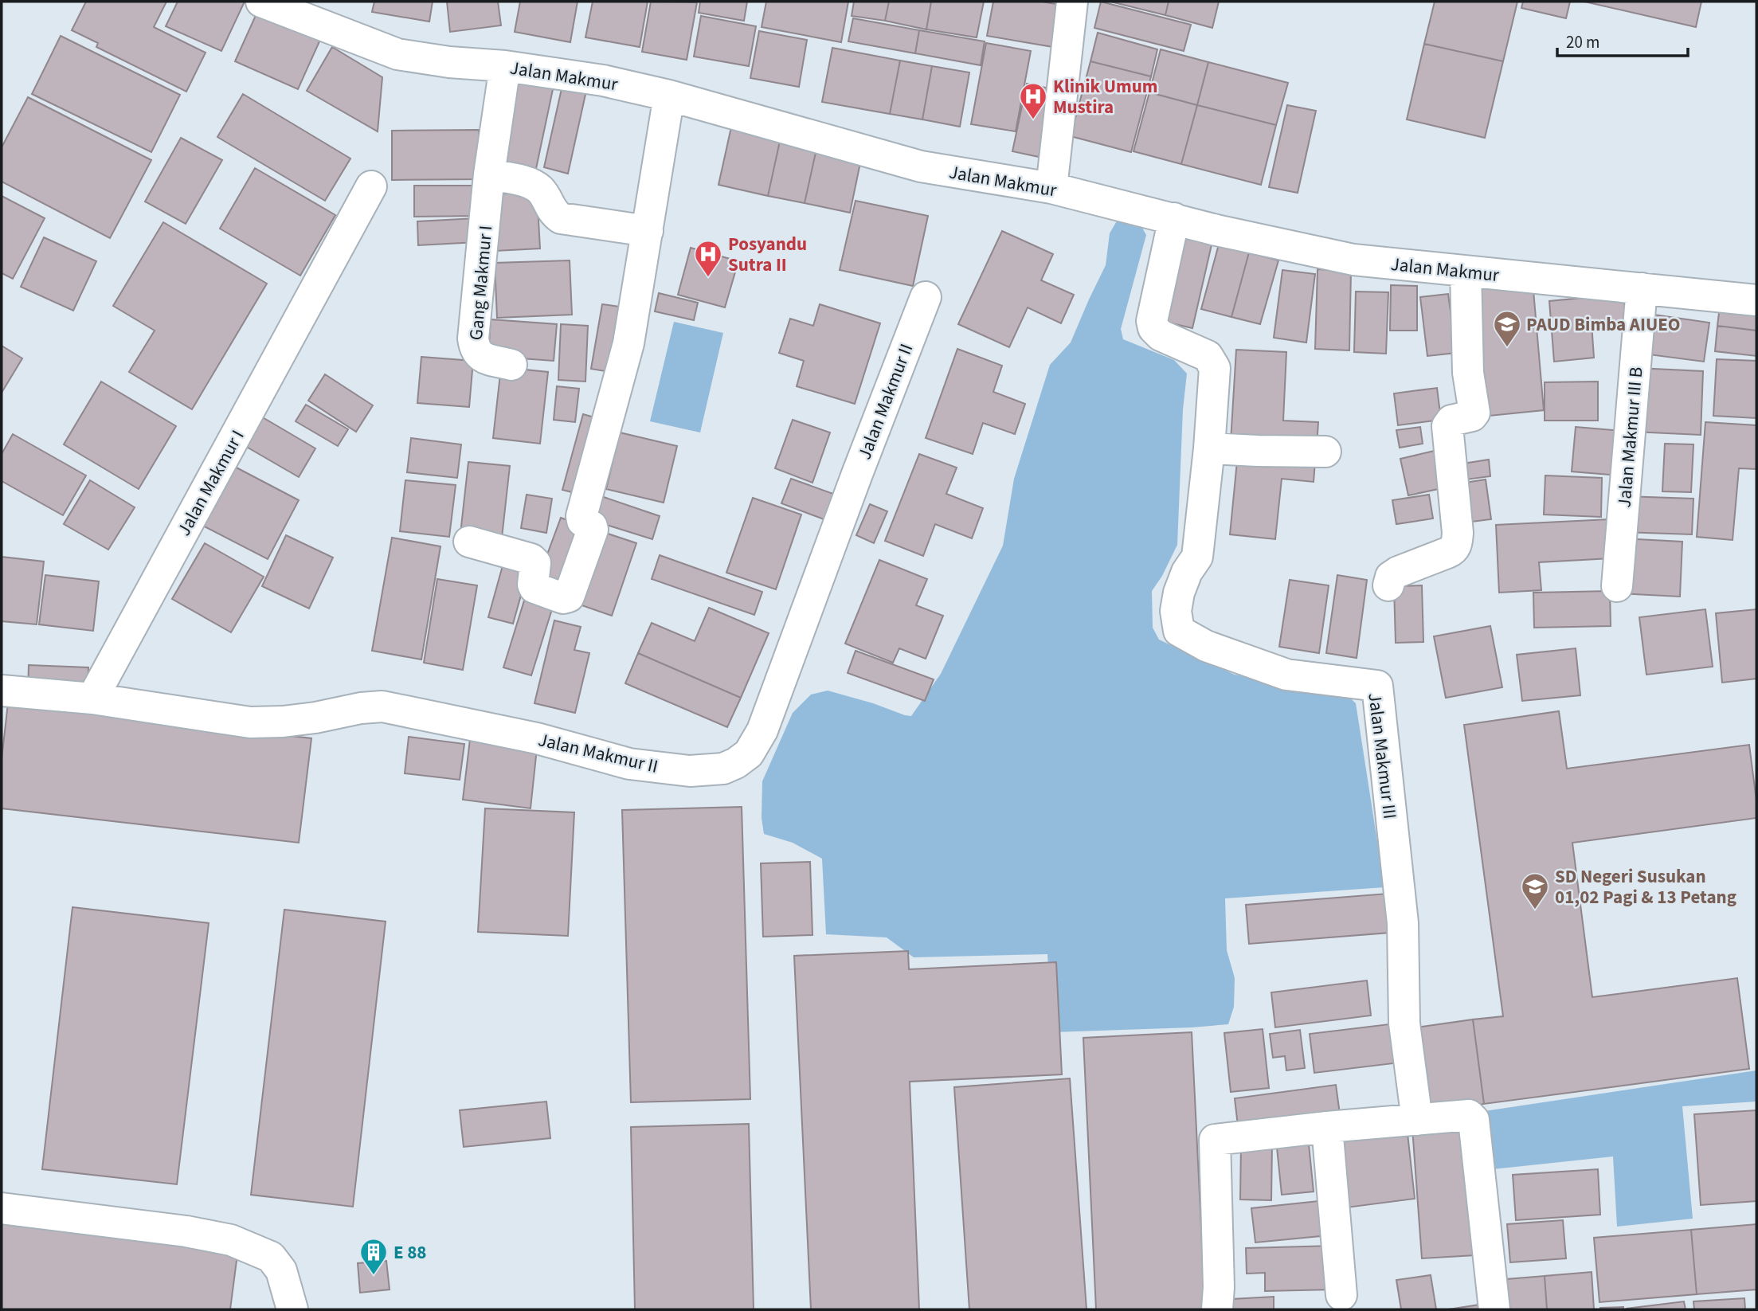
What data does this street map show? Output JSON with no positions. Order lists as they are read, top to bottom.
{
  "streets": {
    "street": [
      "Jalan Makmur",
      "Gang Makmur I",
      "Jalan Makmur II",
      "Jalan Makmur III B",
      "Jalan Makmur I",
      "Jalan Makmur III"
    ]
  },
  "crossings": [
    ["Jalan Makmur", "Gang Makmur I"],
    ["Jalan Makmur", "Jalan Makmur III B"],
    ["Jalan Makmur", "Jalan Makmur III"],
    ["Jalan Makmur II", "Jalan Makmur I"]
  ],
  "places": {
    "hospital": ["Klinik Umum Mustira", "Posyandu Sutra II"],
    "school or university": ["PAUD Bimba AIUEO", "SD Negeri Susukan 01,02 Pagi & 13 Petang"],
    "building": ["E 88"]
  },
  "scale_bar": "20 m"
}
